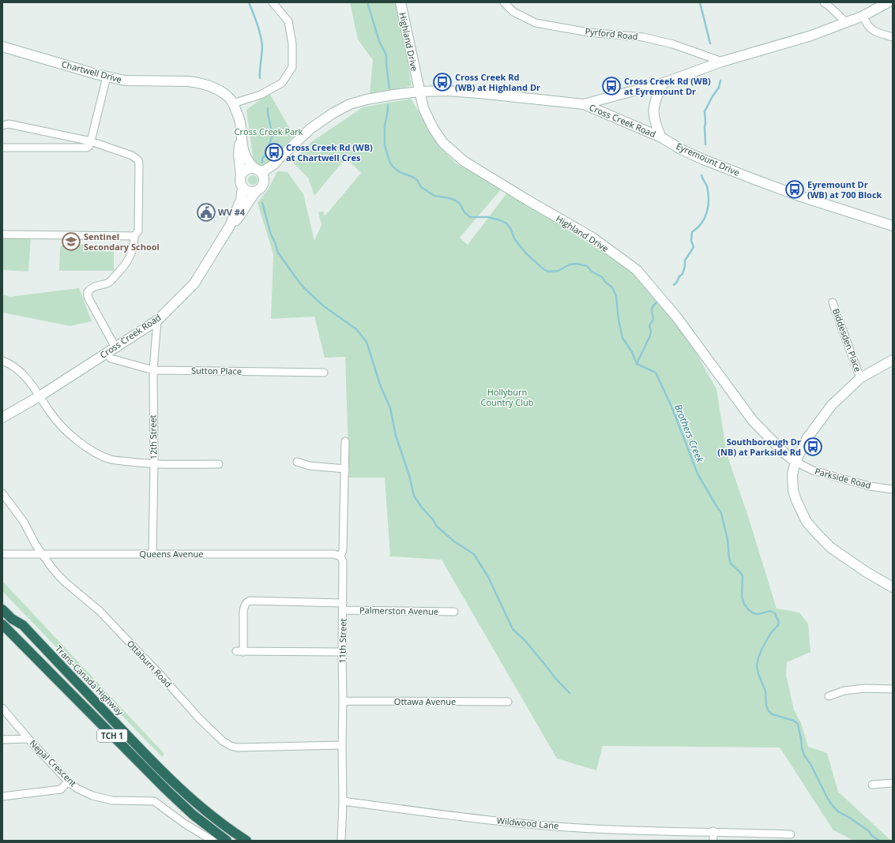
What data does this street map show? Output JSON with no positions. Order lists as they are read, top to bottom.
{
  "streets": {
    "highway": ["Trans-Canada Highway", "TCH 1"],
    "street": [
      "Pyrford Road",
      "Highland Drive",
      "Chartwell Drive",
      "Cross Creek Road",
      "Eyremount Drive",
      "Biddesden Place",
      "Sutton Place",
      "12th Street",
      "Parkside Road",
      "Queens Avenue",
      "Palmerston Avenue",
      "11th Street",
      "Ottaburn Road",
      "Ottawa Avenue",
      "Nepal Crescent",
      "Wildwood Lane"
    ]
  },
  "crossings": [
    ["Highland Drive", "Cross Creek Road"],
    ["Highland Drive", "Parkside Road"],
    ["Cross Creek Road", "Eyremount Drive"],
    ["Cross Creek Road", "12th Street"],
    ["Sutton Place", "12th Street"],
    ["12th Street", "Queens Avenue"],
    ["Queens Avenue", "11th Street"],
    ["Queens Avenue", "Ottaburn Road"],
    ["Palmerston Avenue", "11th Street"],
    ["11th Street", "Ottaburn Road"],
    ["11th Street", "Ottawa Avenue"],
    ["11th Street", "Wildwood Lane"]
  ],
  "water": ["Brothers Creek"],
  "parks": ["Cross Creek Park", "Hollyburn Country Club"],
  "places": {
    "bus stop": [
      "Cross Creek Rd (WB) at Highland Dr",
      "Cross Creek Rd (WB) at Eyremount Dr",
      "Cross Creek Rd (WB) at Chartwell Cres",
      "Eyremount Dr (WB) at 700 Block",
      "Southborough Dr (NB) at Parkside Rd"
    ],
    "public building": ["WV #4"],
    "school or university": ["Sentinel Secondary School"]
  }
}
